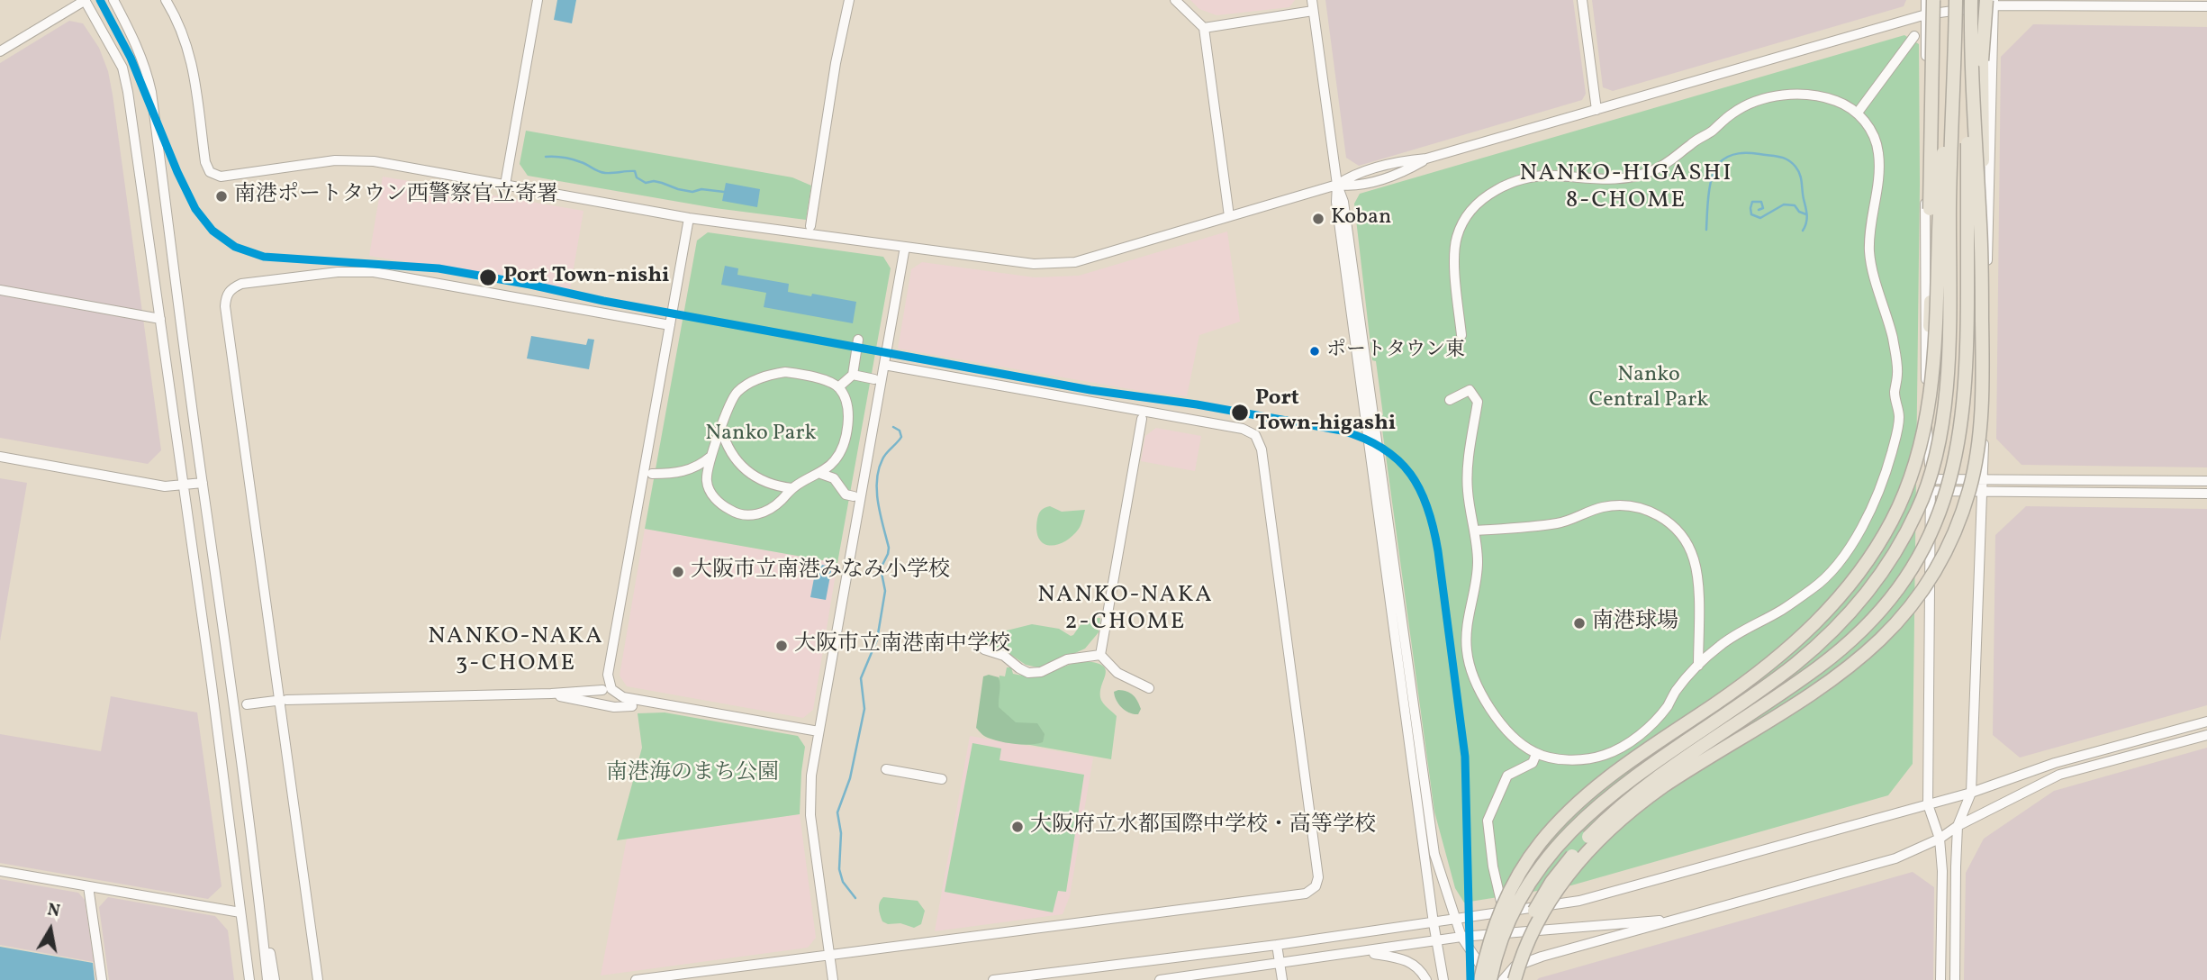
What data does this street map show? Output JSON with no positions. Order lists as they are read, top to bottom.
{
  "districts": ["NANKO-HIGASHI 8-CHOME", "NANKO-NAKA 2-CHOME", "NANKO-NAKA 3-CHOME"],
  "parks": ["Nanko Central Park", "Nanko Park", "南港海のまち公園"],
  "places": [
    "南港ポートタウン西警察官立寄署",
    "Koban",
    "Port Town-nishi",
    "ポートタウン東",
    "Port Town-higashi",
    "大阪市立南港みなみ小学校",
    "南港球場",
    "大阪市立南港南中学校",
    "大阪府立水都国際中学校・高等学校"
  ],
  "north": "top"
}
